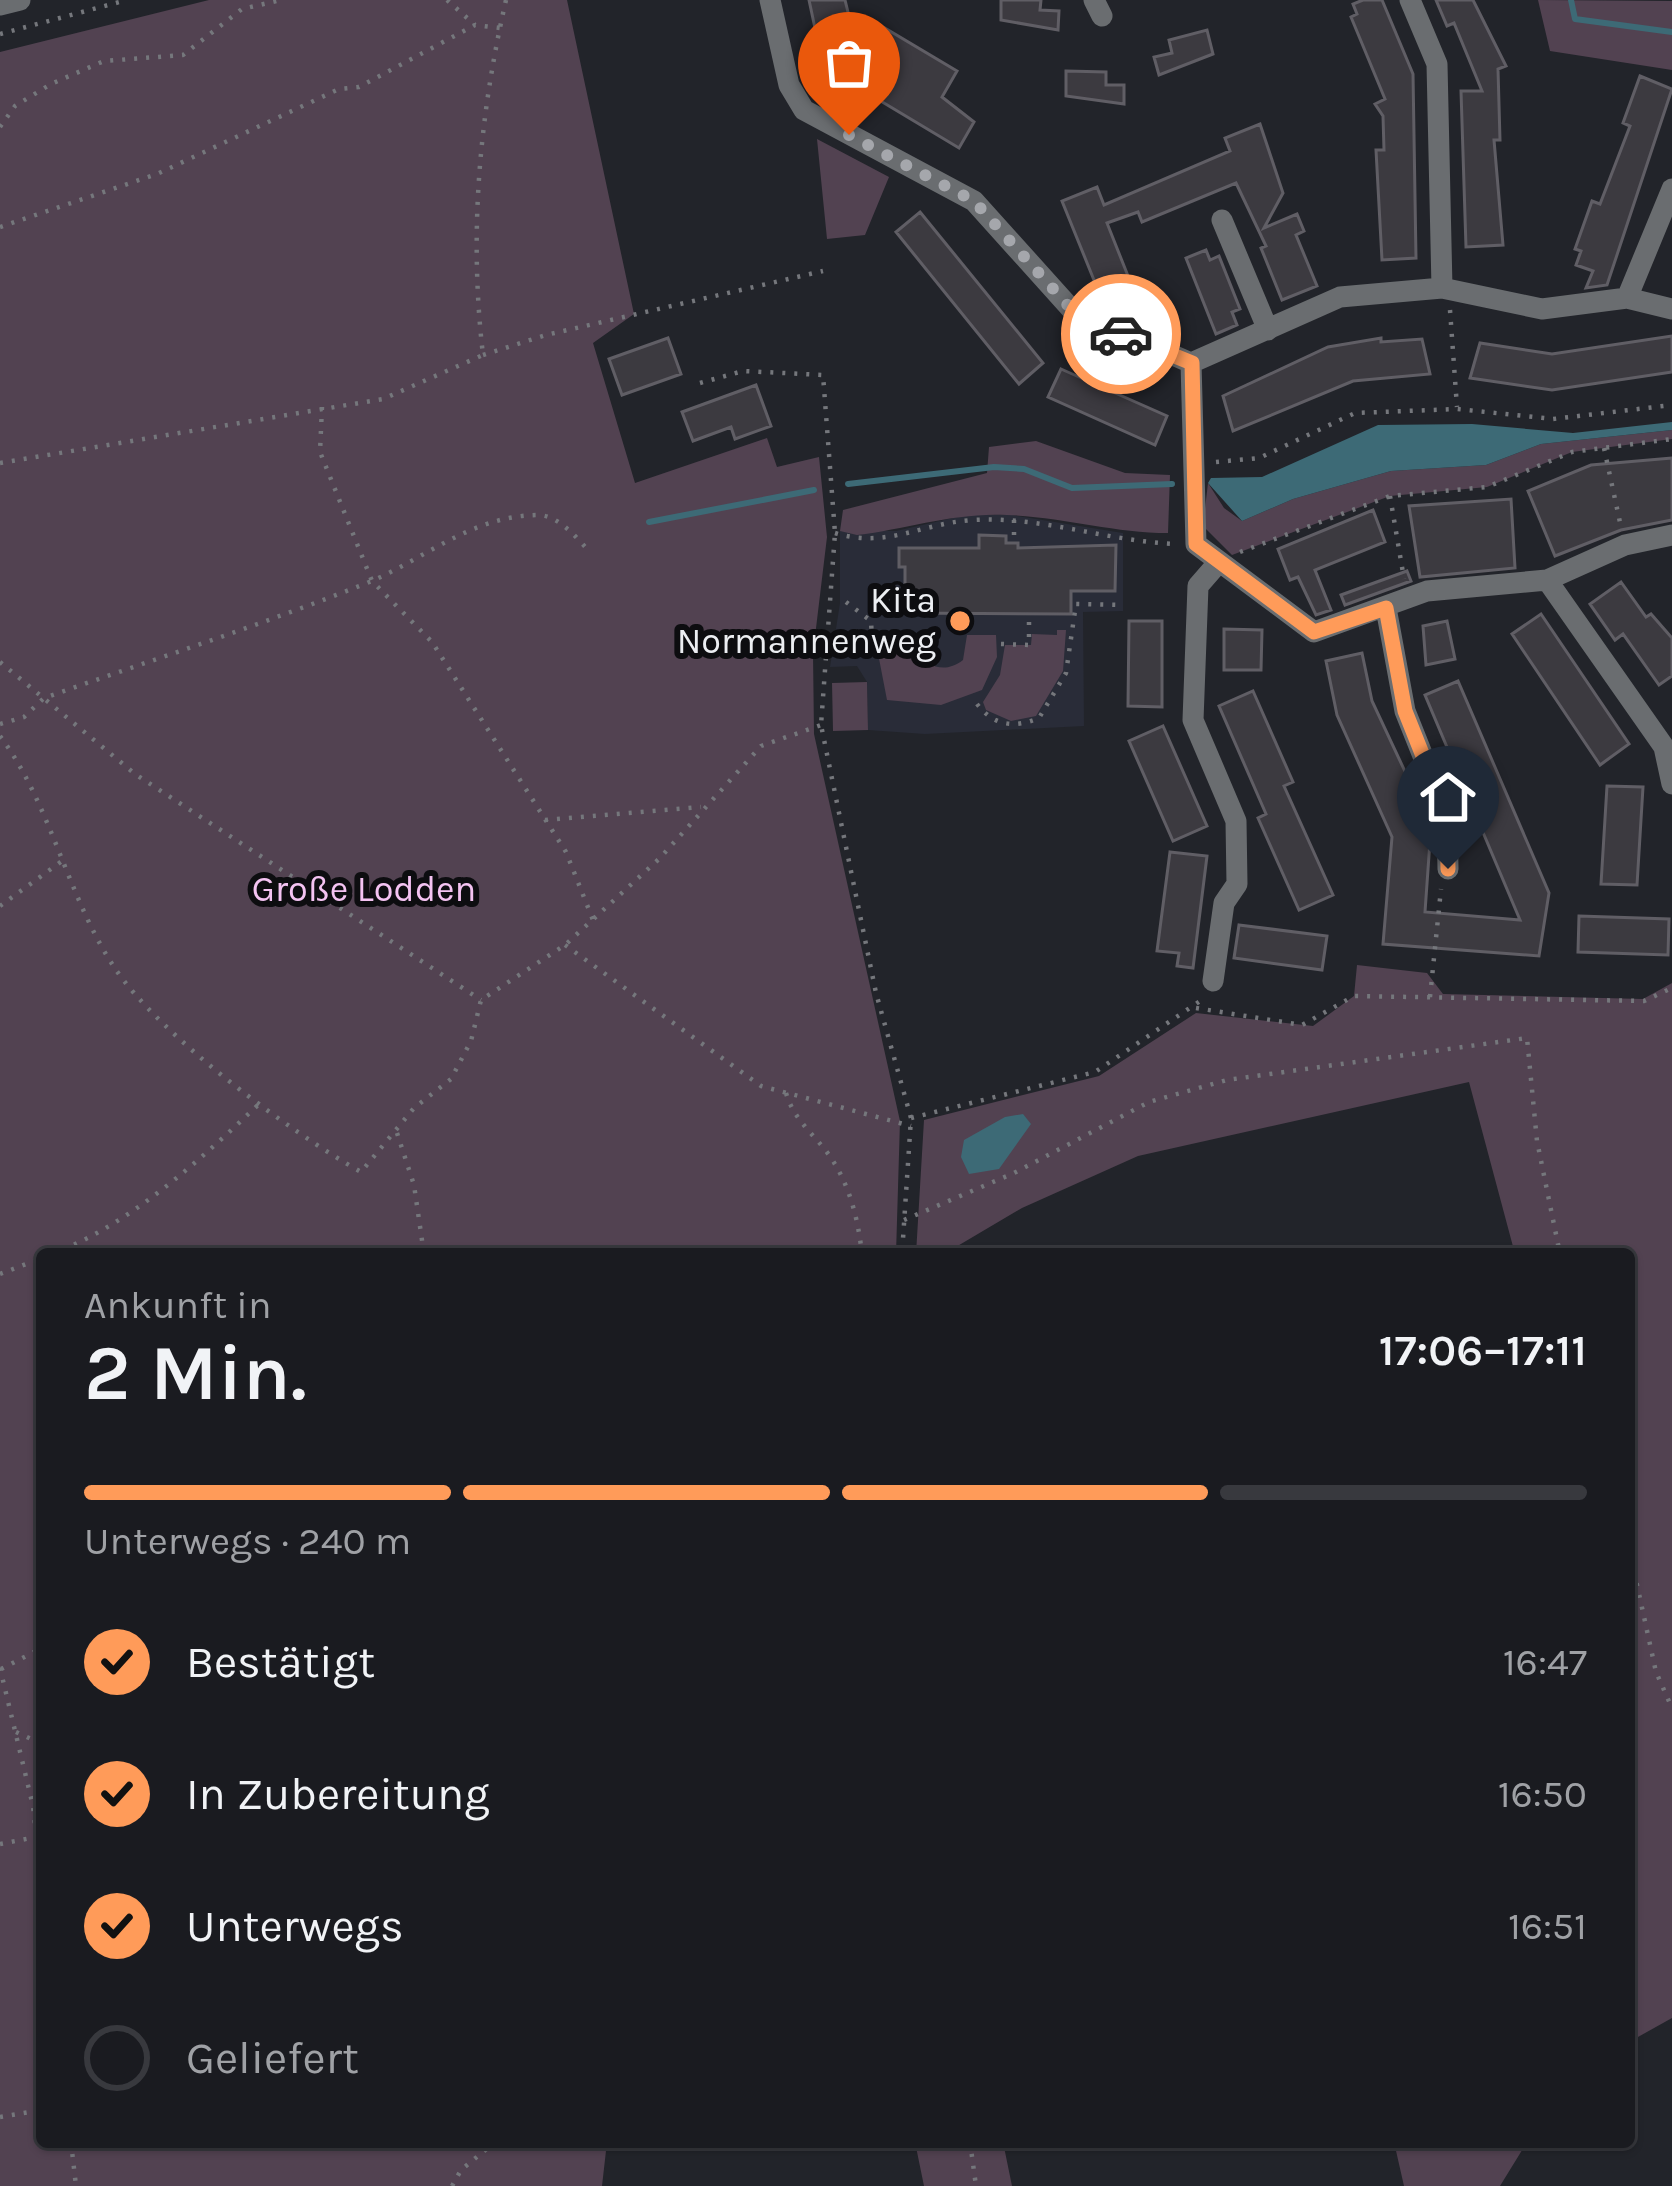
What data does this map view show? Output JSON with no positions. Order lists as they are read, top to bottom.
{
  "parks": ["Große Lodden"],
  "places": ["Kita Normannenweg"],
  "page": {
    "heading": ["2 Min.", "Ankunft in", "17:06–17:11"],
    "bar": "Unterwegs · 240 m",
    "list": [
      ["Bestätigt", "16:47"],
      ["In Zubereitung", "16:50"],
      ["Unterwegs", "16:51"],
      "Geliefert"
    ]
  }
}
